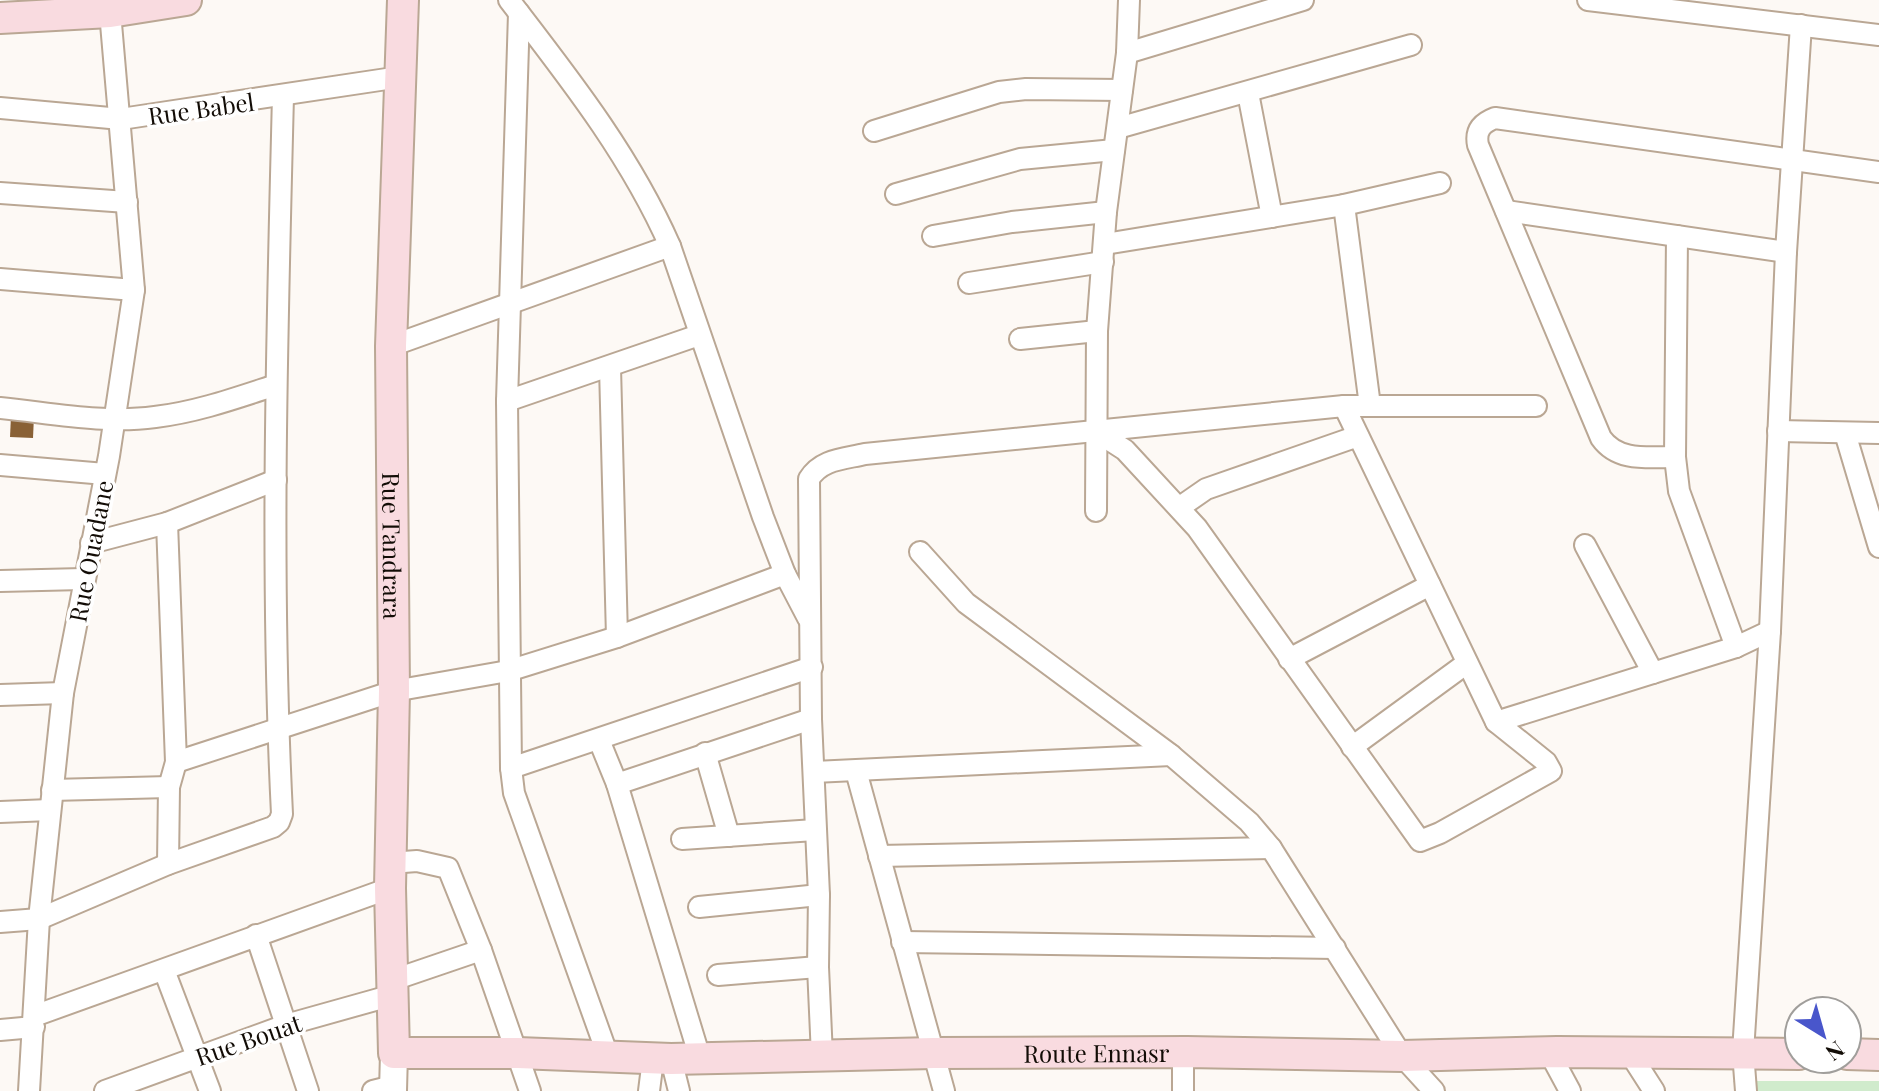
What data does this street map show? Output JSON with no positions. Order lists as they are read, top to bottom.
{
  "streets": {
    "main road": ["Rue Tandrara", "Route Ennasr"],
    "street": ["Rue Babel", "Rue Ouadane", "Rue Bouat"]
  },
  "crossings": [
    ["Rue Babel", "Rue Tandrara"],
    ["Rue Babel", "Rue Ouadane"],
    ["Rue Tandrara", "Rue Bouat"],
    ["Rue Tandrara", "Route Ennasr"]
  ],
  "north": "bottom right"
}
